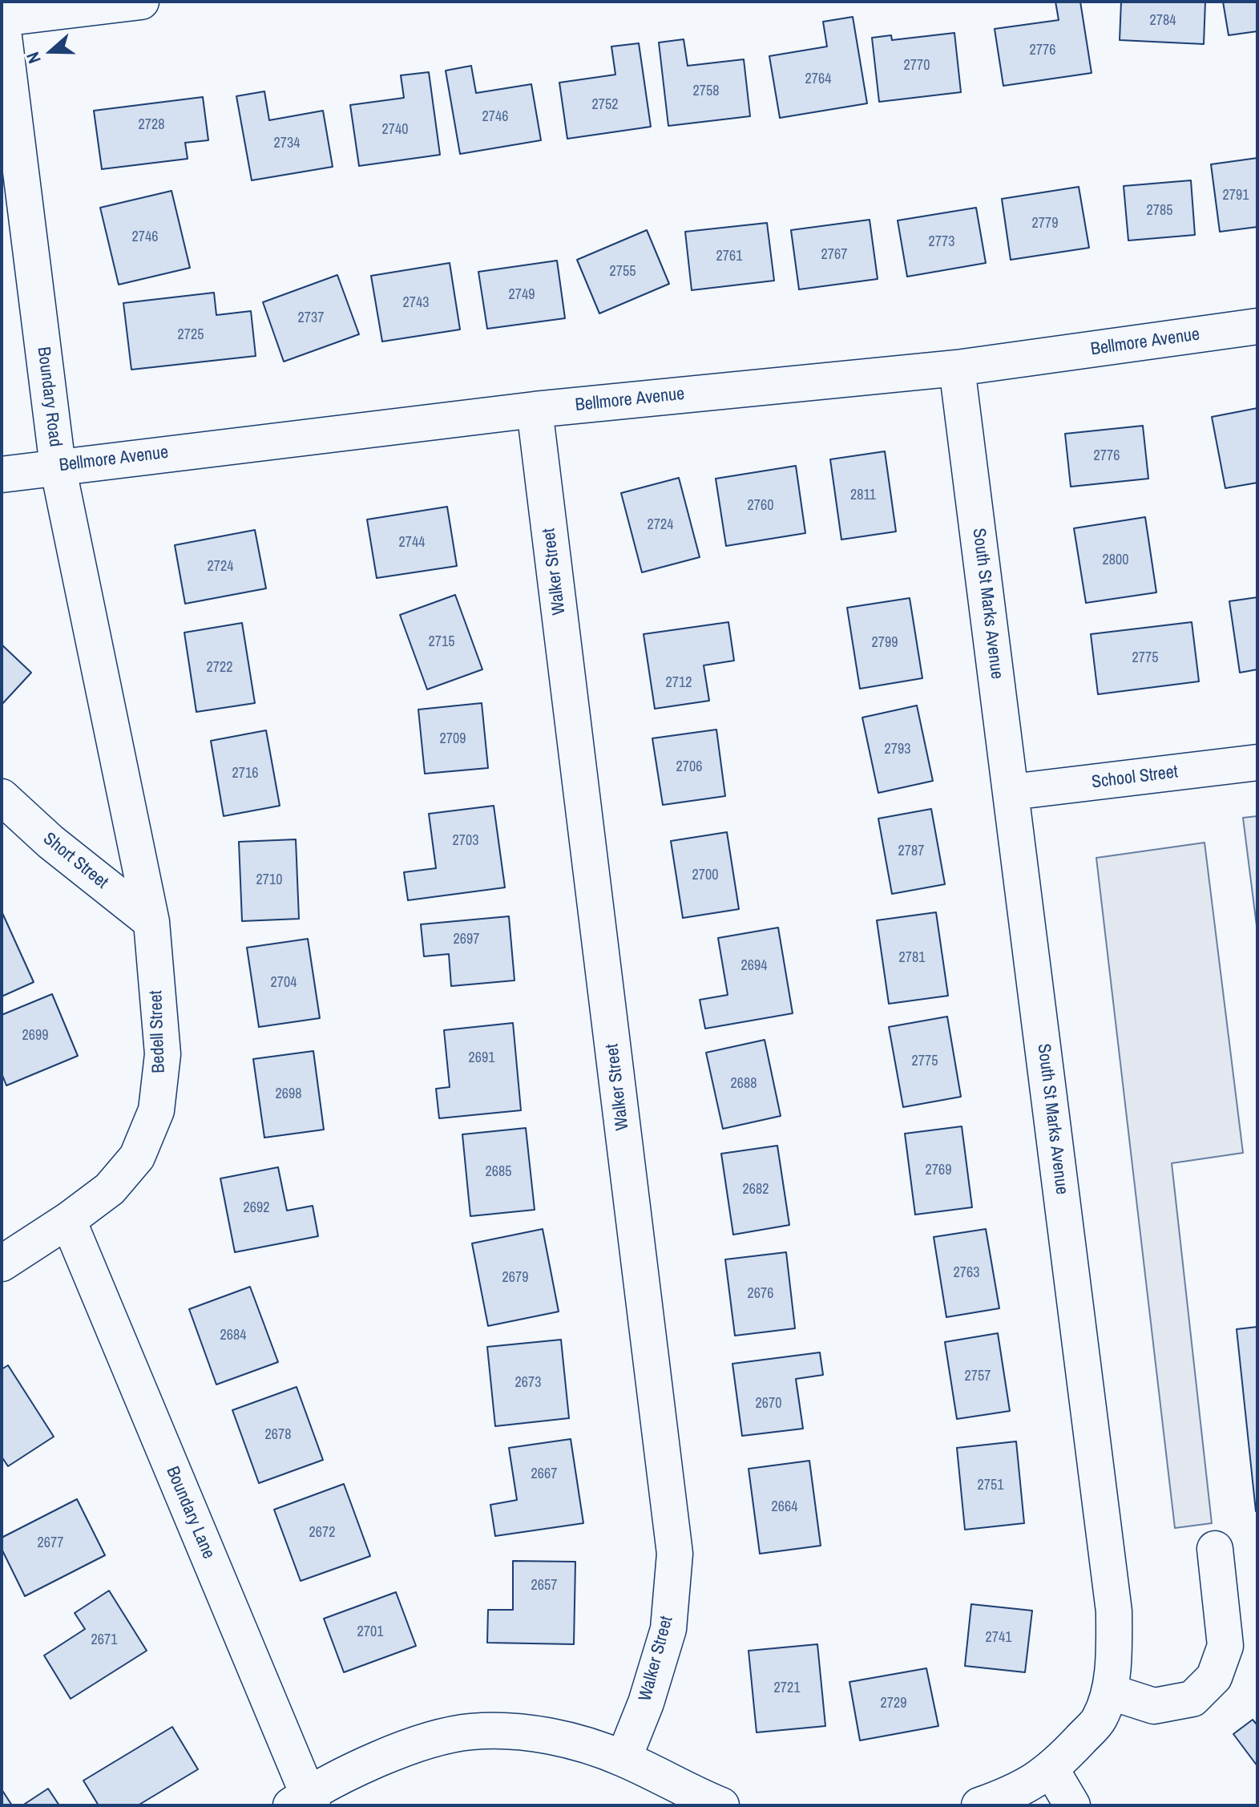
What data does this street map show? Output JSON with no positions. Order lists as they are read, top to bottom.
{
  "streets": {
    "street": [
      "Bellmore Avenue",
      "Boundary Road",
      "Walker Street",
      "South St Marks Avenue",
      "School Street",
      "Short Street",
      "Bedell Street",
      "Boundary Lane"
    ]
  },
  "crossings": [
    ["Bellmore Avenue", "Boundary Road"],
    ["Bellmore Avenue", "Walker Street"],
    ["Bellmore Avenue", "South St Marks Avenue"],
    ["Boundary Road", "Short Street"],
    ["Boundary Road", "Bedell Street"],
    ["South St Marks Avenue", "School Street"],
    ["Short Street", "Bedell Street"],
    ["Bedell Street", "Boundary Lane"]
  ],
  "house_numbers": [
    "2784",
    "2776",
    "2770",
    "2764",
    "2758",
    "2752",
    "2746",
    "2728",
    "2740",
    "2734",
    "2791",
    "2785",
    "2779",
    "2746",
    "2773",
    "2767",
    "2761",
    "2755",
    "2749",
    "2743",
    "2737",
    "2725",
    "2776",
    "2811",
    "2760",
    "2724",
    "2744",
    "2800",
    "2724",
    "2715",
    "2799",
    "2775",
    "2722",
    "2712",
    "2709",
    "2793",
    "2706",
    "2716",
    "2703",
    "2787",
    "2700",
    "2710",
    "2697",
    "2781",
    "2694",
    "2704",
    "2699",
    "2691",
    "2775",
    "2688",
    "2698",
    "2769",
    "2685",
    "2682",
    "2692",
    "2763",
    "2679",
    "2676",
    "2684",
    "2757",
    "2673",
    "2670",
    "2678",
    "2667",
    "2751",
    "2664",
    "2672",
    "2677",
    "2657",
    "2701",
    "2741",
    "2671",
    "2721",
    "2729"
  ],
  "north": "left"
}
